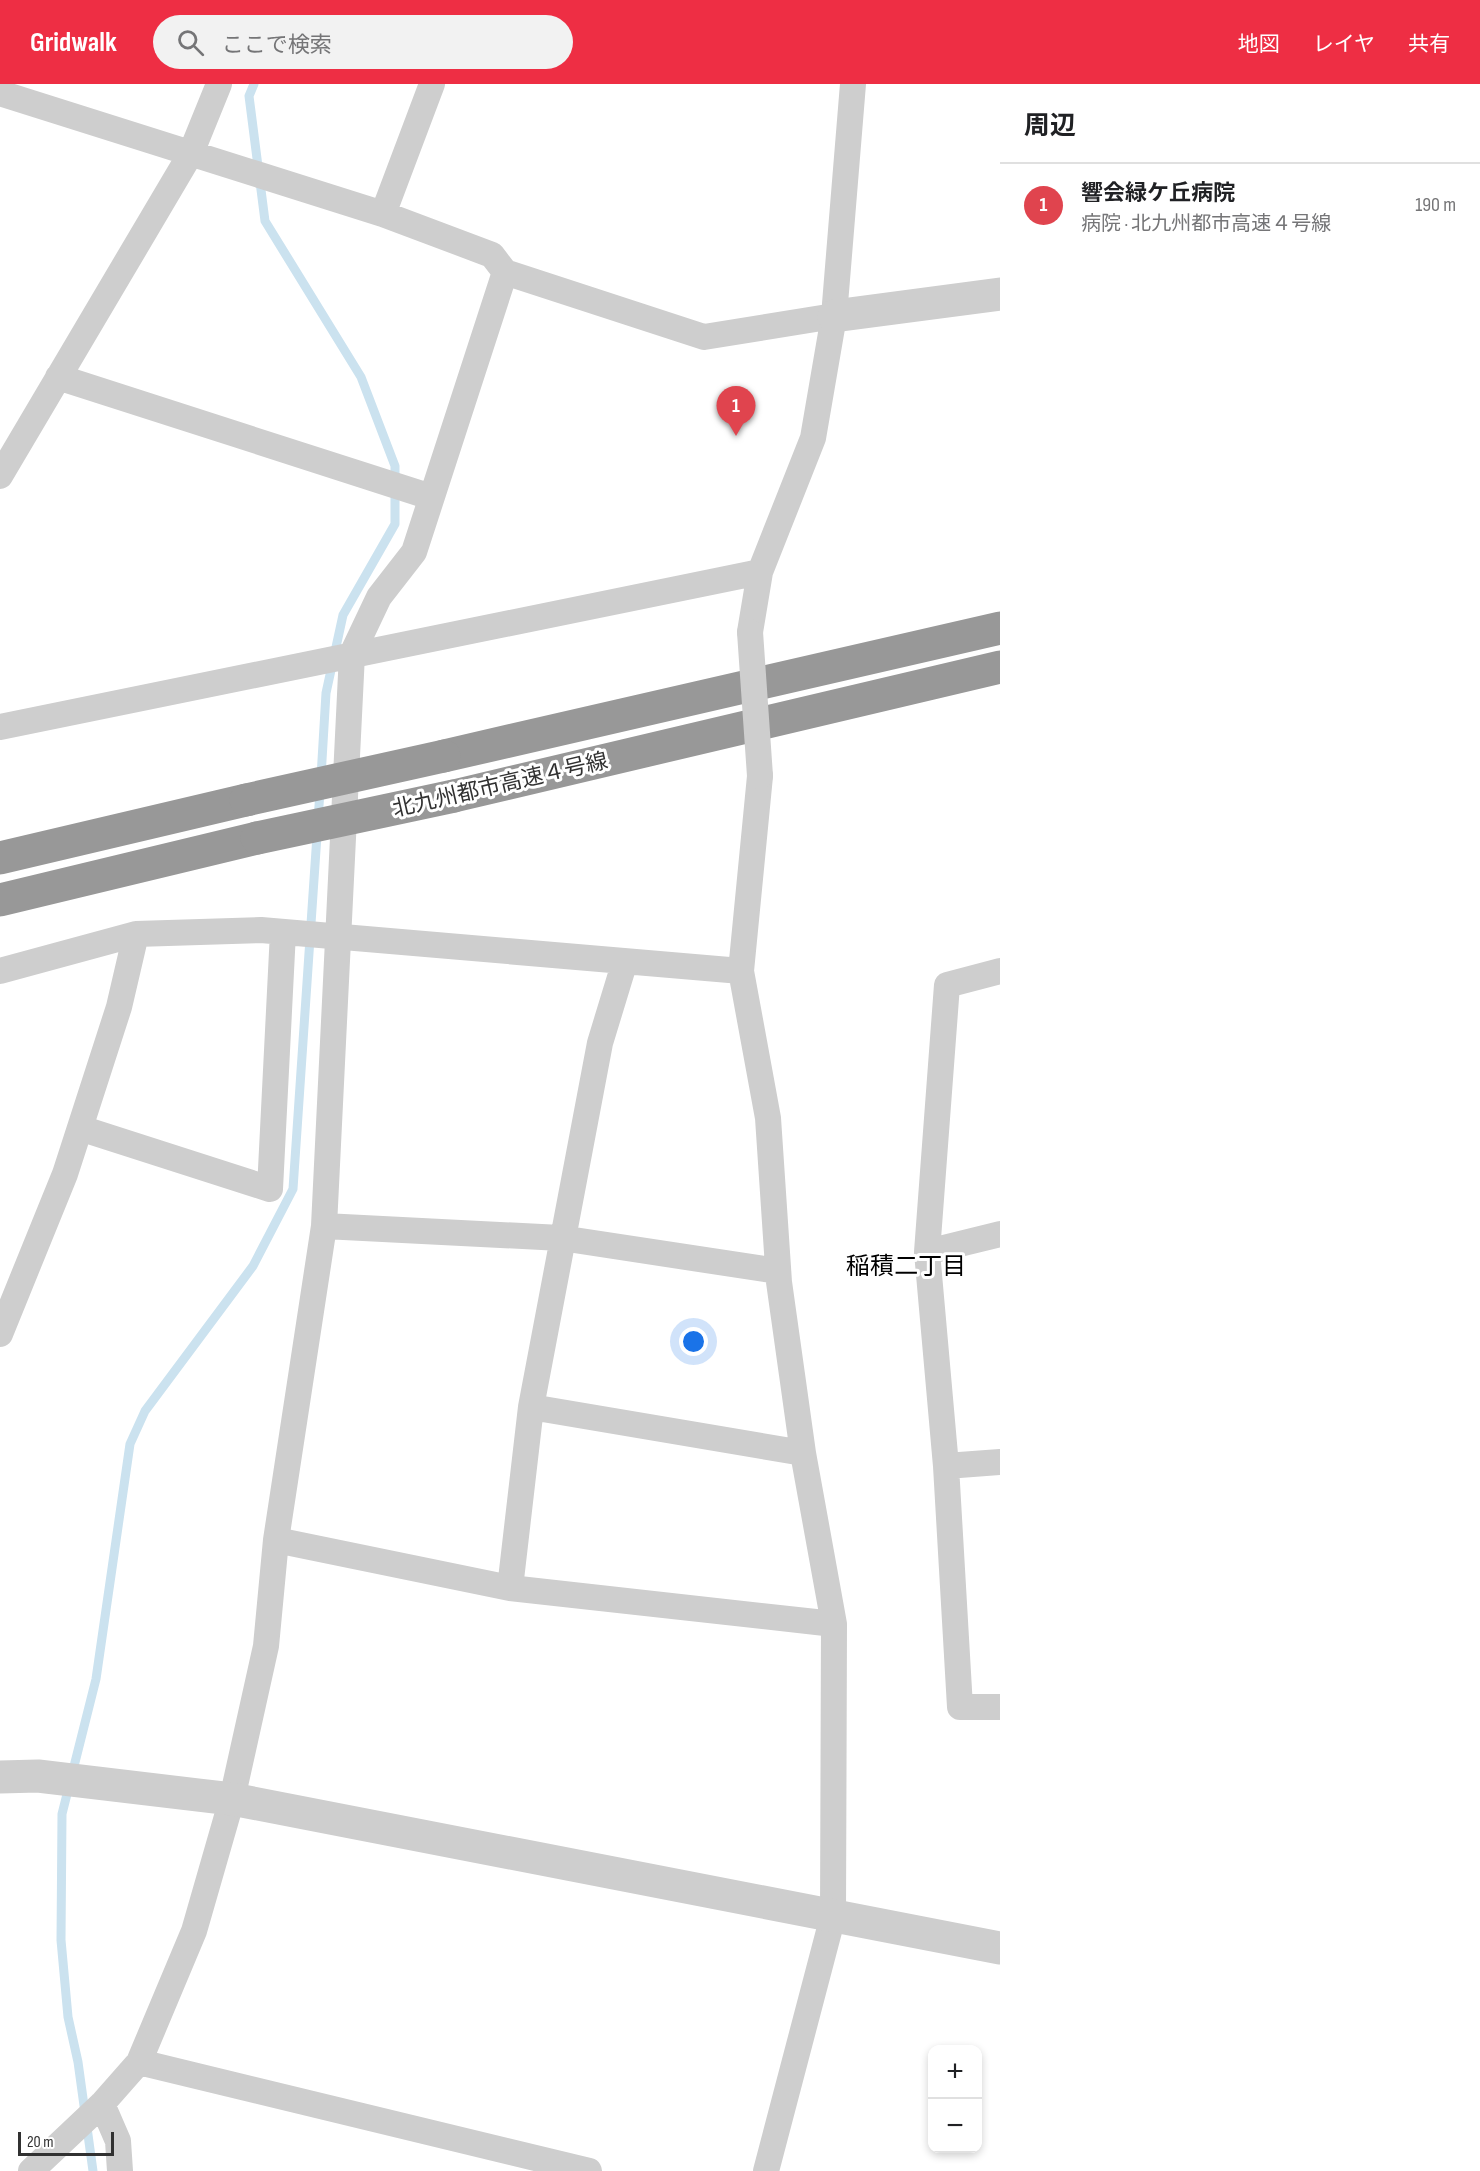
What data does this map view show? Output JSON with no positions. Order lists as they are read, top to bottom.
{
  "streets": {
    "highway": ["北九州都市高速４号線"]
  },
  "districts": ["稲積二丁目"],
  "scale_bar": "20 m",
  "page": {
    "header": "Gridwalk",
    "search": "ここで検索",
    "nav": ["地図", "レイヤ", "共有"],
    "heading": "周辺",
    "list": [
      {
        "mark": "1",
        "name": "響会緑ケ丘病院",
        "note": "病院 · 北九州都市高速４号線",
        "value": "190 m"
      }
    ],
    "pins": "1",
    "map_buttons": ["+", "−"],
    "scale": "20 m"
  }
}
